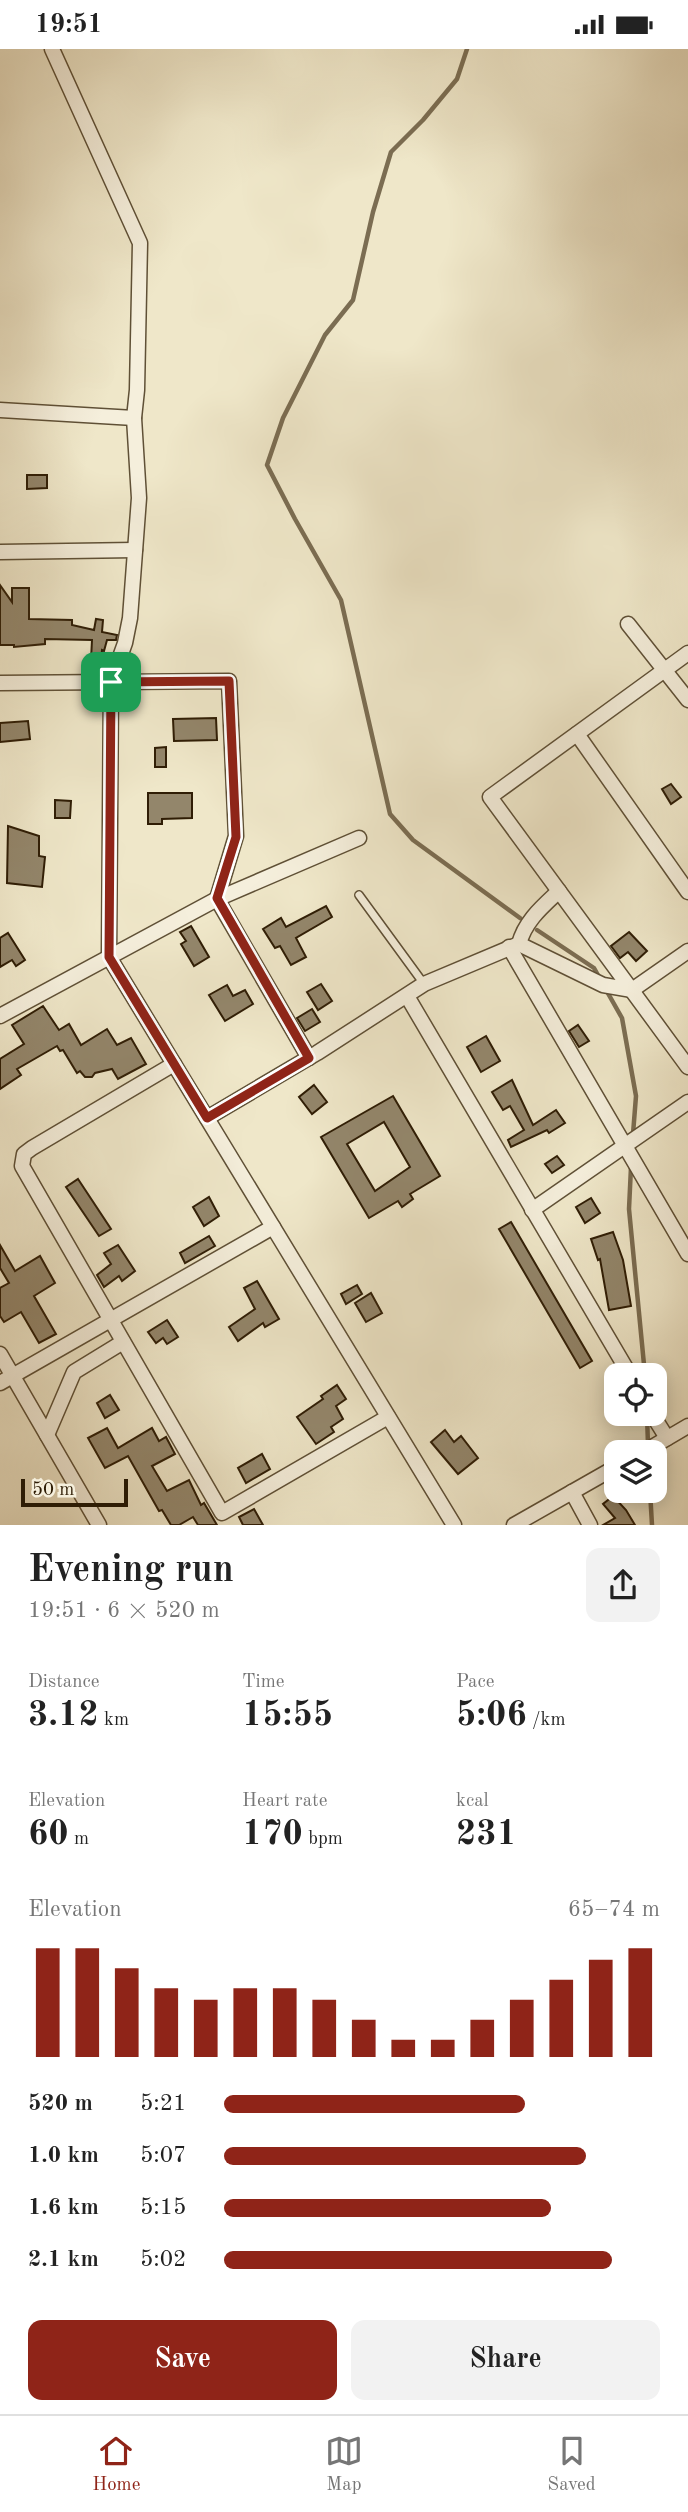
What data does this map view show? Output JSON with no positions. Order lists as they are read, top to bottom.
{
  "scale_bar": "50 m",
  "page": {
    "status": "19:51",
    "scale": "50 m",
    "heading": ["Evening run", "19:51 · 6 × 520 m"],
    "stats": [
      ["Distance", "3.12 km"],
      ["Time", "15:55"],
      ["Pace", "5:06 /km"],
      ["Elevation", "60 m"],
      ["Heart rate", "170 bpm"],
      ["kcal", "231"]
    ],
    "chart": ["Elevation", "65–74 m"],
    "list": [
      {
        "name": "520 m",
        "note": "5:21"
      },
      {
        "name": "1.0 km",
        "note": "5:07"
      },
      {
        "name": "1.6 km",
        "note": "5:15"
      },
      {
        "name": "2.1 km",
        "note": "5:02"
      }
    ],
    "buttons": ["Save", "Share"],
    "tabs": ["Home", "Map", "Saved"]
  }
}
